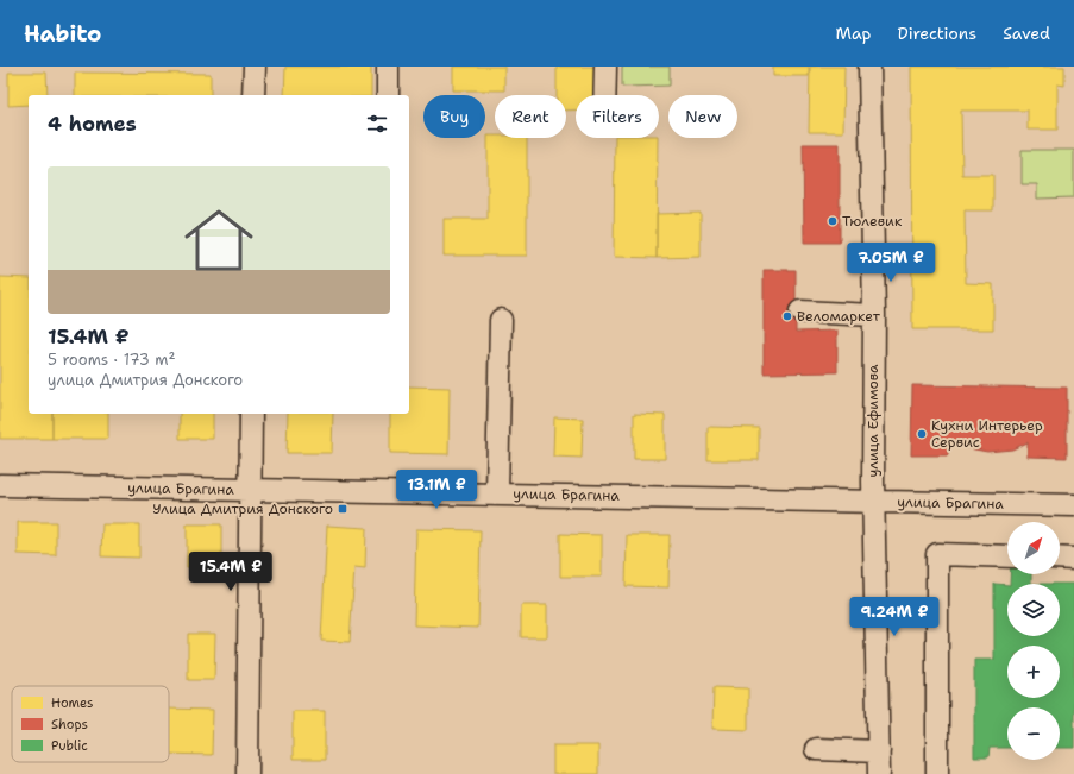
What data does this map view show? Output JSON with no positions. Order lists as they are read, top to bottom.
{
  "streets": {
    "street": ["улица Ефимова", "улица Брагина"]
  },
  "crossings": [
    ["улица Ефимова", "улица Брагина"]
  ],
  "places": {
    "other": ["Тюлевик", "Веломаркет", "Кухни Интерьер Сервис"],
    "transit": ["Улица Дмитрия Донского"]
  },
  "legend": ["Homes", "Shops", "Public"],
  "north": "top right",
  "page": {
    "header": "Habito",
    "nav": ["Map", "Directions", "Saved"],
    "chip": [
      "Buy",
      "Rent",
      "Filters",
      "New"
    ],
    "heading": "4 homes",
    "list": [
      {
        "name": "15.4M ₽",
        "note": "5 rooms · 173 m² · улица Дмитрия Донского"
      }
    ],
    "price": [
      "7.05M ₽",
      "13.1M ₽",
      "15.4M ₽",
      "9.24M ₽"
    ],
    "map_buttons": ["+", "−"]
  }
}
